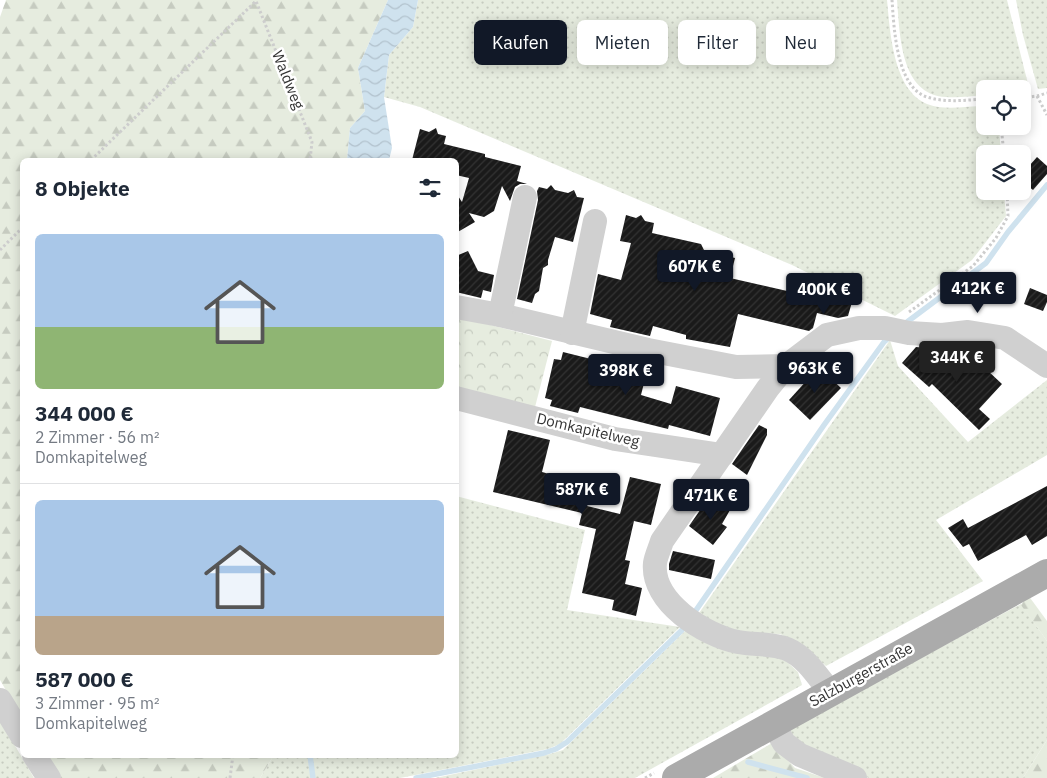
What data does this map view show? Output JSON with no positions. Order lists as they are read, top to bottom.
{
  "streets": {
    "main road": ["Salzburgerstraße"],
    "street": ["Domkapitelweg"],
    "path": ["Waldweg"]
  },
  "page": {
    "chip": [
      "Kaufen",
      "Mieten",
      "Filter",
      "Neu"
    ],
    "heading": "8 Objekte",
    "list": [
      {
        "name": "344 000 €",
        "note": "2 Zimmer · 56 m² · Domkapitelweg"
      },
      {
        "name": "587 000 €",
        "note": "3 Zimmer · 95 m² · Domkapitelweg"
      }
    ],
    "price": [
      "607K €",
      "412K €",
      "400K €",
      "344K €",
      "963K €",
      "398K €",
      "587K €",
      "471K €"
    ]
  }
}
